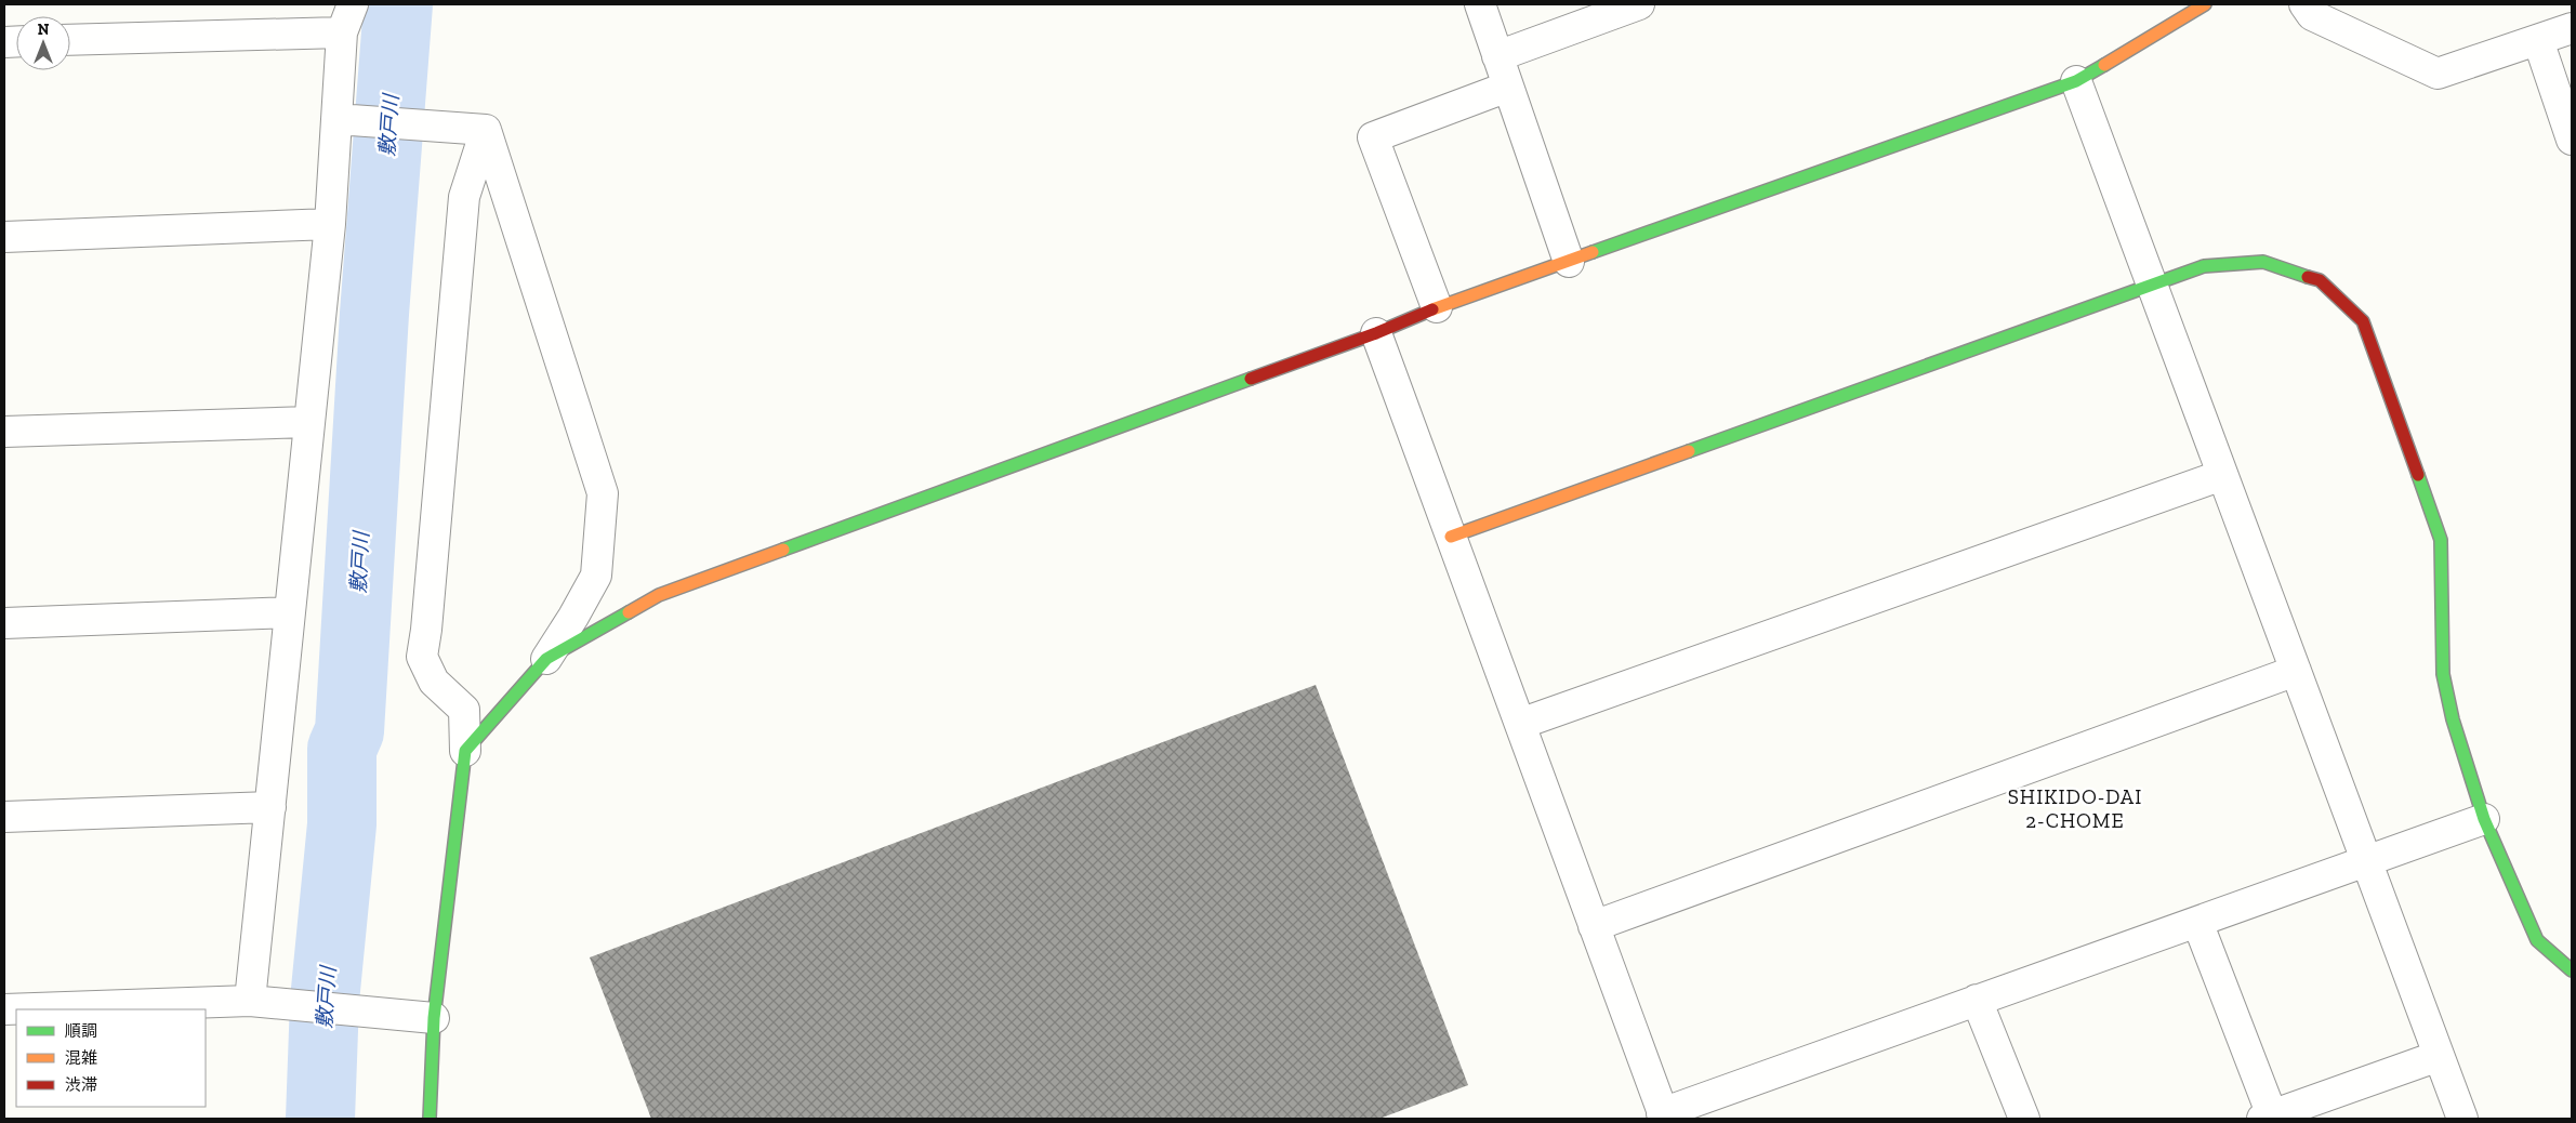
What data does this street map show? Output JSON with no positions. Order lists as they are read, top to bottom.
{
  "districts": ["SHIKIDO-DAI 2-CHOME"],
  "water": ["敷戸川"],
  "legend": ["順調", "混雑", "渋滞"],
  "north": "top"
}
